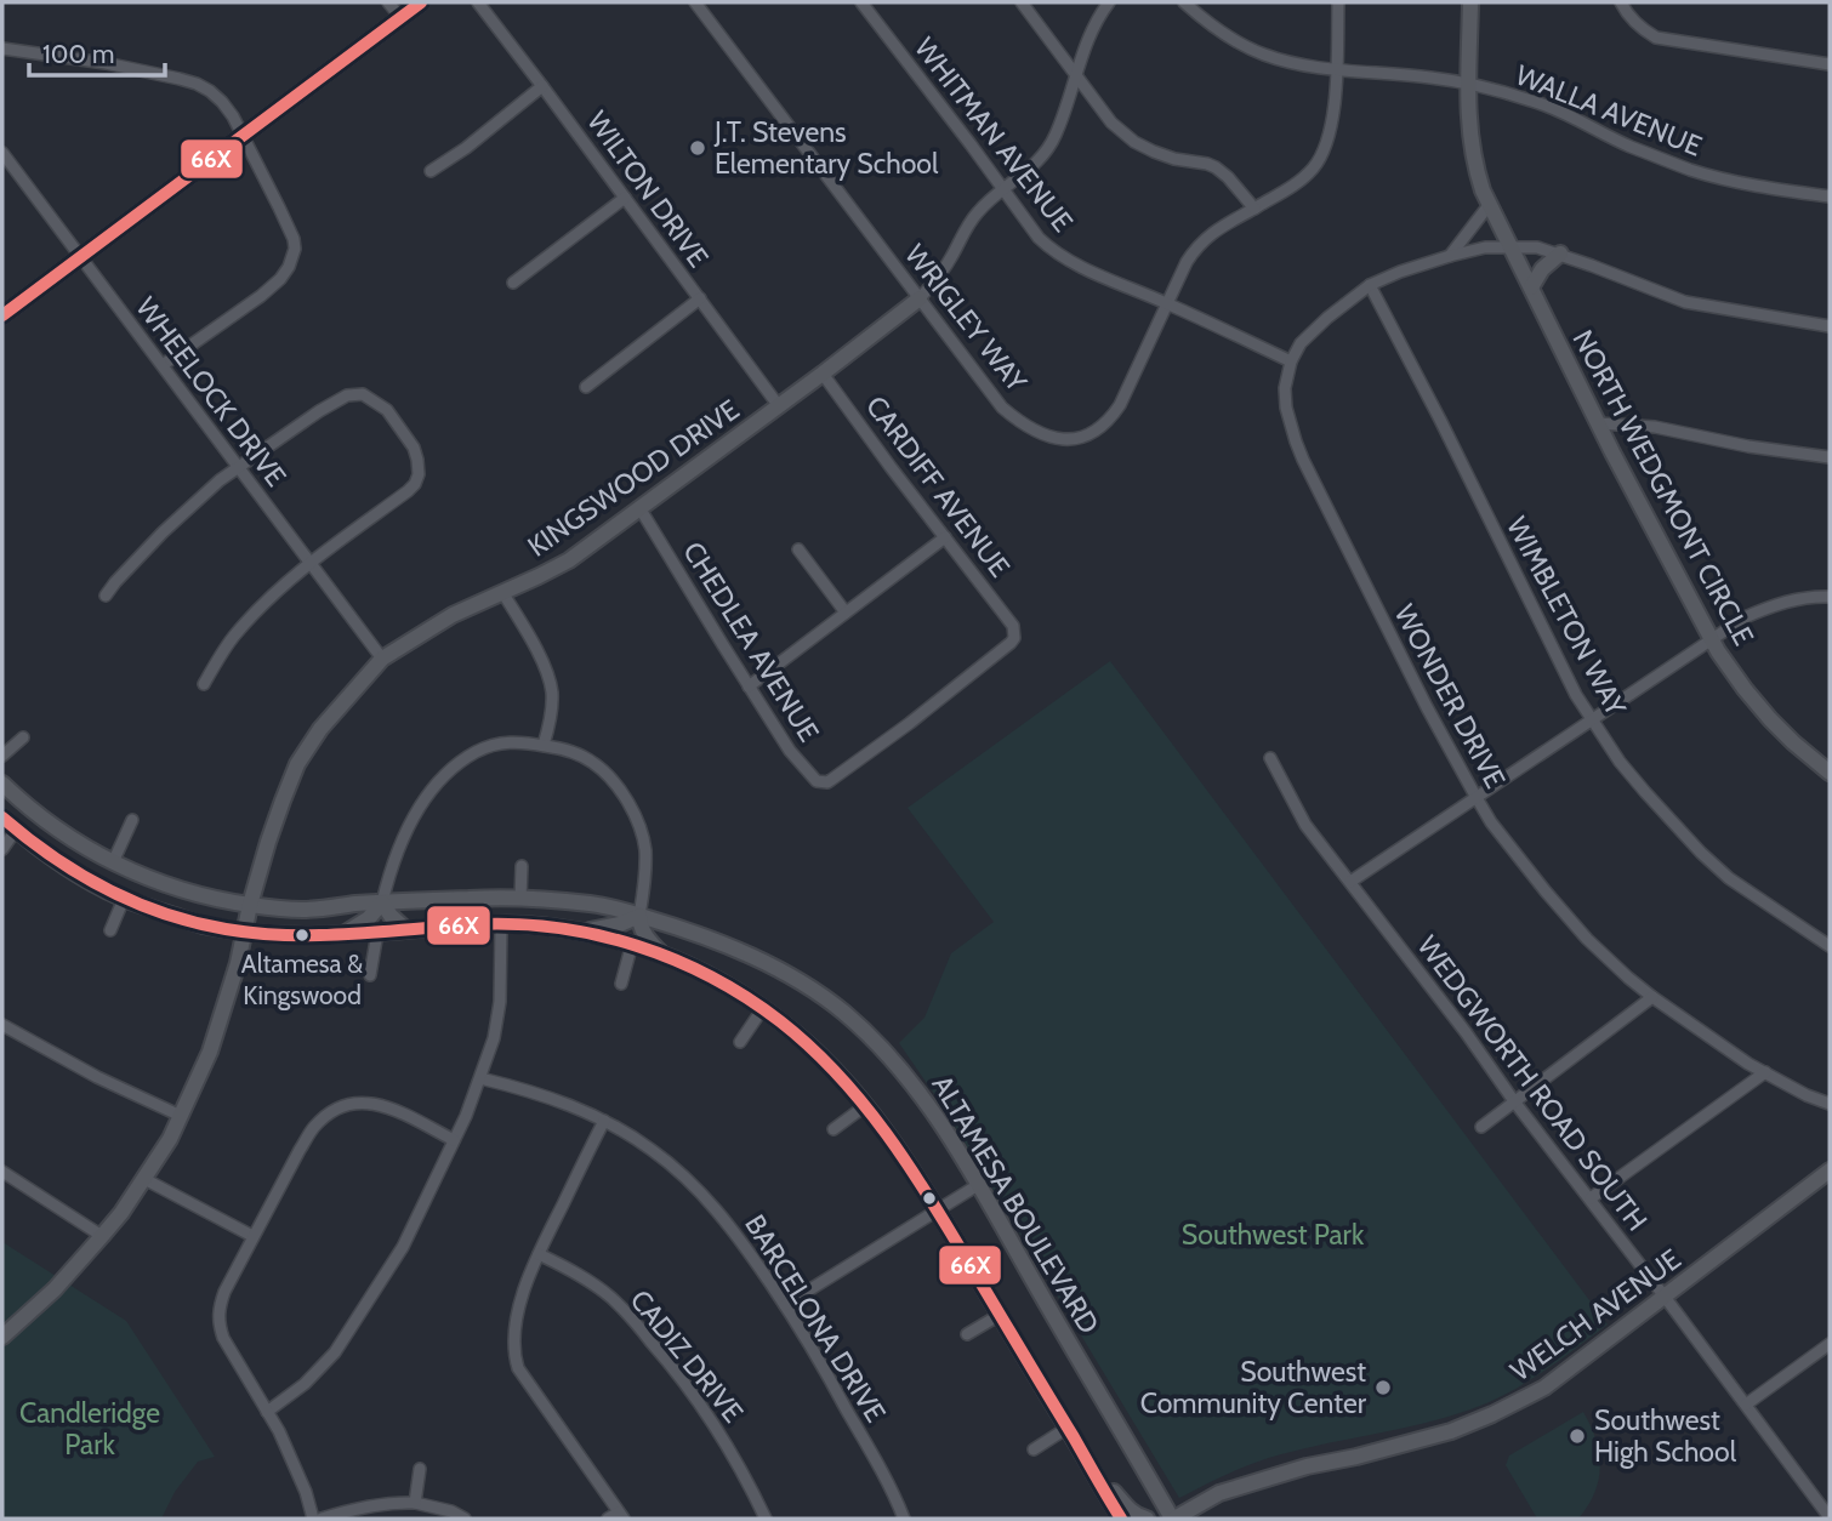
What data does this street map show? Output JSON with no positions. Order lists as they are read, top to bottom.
{
  "streets": {
    "main road": [
      "KINGSWOOD DRIVE",
      "NORTH WEDGMONT CIRCLE",
      "ALTAMESA BOULEVARD",
      "WELCH AVENUE"
    ],
    "street": [
      "WALLA AVENUE",
      "WHITMAN AVENUE",
      "WILTON DRIVE",
      "WRIGLEY WAY",
      "WHEELOCK DRIVE",
      "CARDIFF AVENUE",
      "WIMBLETON WAY",
      "CHEDLEA AVENUE",
      "WONDER DRIVE",
      "WEDGWORTH ROAD SOUTH",
      "BARCELONA DRIVE",
      "CADIZ DRIVE"
    ]
  },
  "crossings": [
    ["WALLA AVENUE", "WRIGLEY WAY"],
    ["WALLA AVENUE", "NORTH WEDGMONT CIRCLE"],
    ["WHITMAN AVENUE", "WRIGLEY WAY"],
    ["WHITMAN AVENUE", "KINGSWOOD DRIVE"],
    ["WHITMAN AVENUE", "WONDER DRIVE"],
    ["WILTON DRIVE", "KINGSWOOD DRIVE"],
    ["WRIGLEY WAY", "KINGSWOOD DRIVE"],
    ["WHEELOCK DRIVE", "KINGSWOOD DRIVE"],
    ["KINGSWOOD DRIVE", "CARDIFF AVENUE"],
    ["KINGSWOOD DRIVE", "CHEDLEA AVENUE"],
    ["KINGSWOOD DRIVE", "ALTAMESA BOULEVARD"],
    ["CARDIFF AVENUE", "CHEDLEA AVENUE"],
    ["NORTH WEDGMONT CIRCLE", "WONDER DRIVE"],
    ["WIMBLETON WAY", "WONDER DRIVE"],
    ["WEDGWORTH ROAD SOUTH", "WELCH AVENUE"],
    ["ALTAMESA BOULEVARD", "WELCH AVENUE"]
  ],
  "parks": ["Southwest Park", "Candleridge Park"],
  "places": [
    "J.T. Stevens Elementary School",
    "Altamesa & Kingswood",
    "Southwest Community Center",
    "Southwest High School"
  ],
  "lines": ["transit line 66X"],
  "scale_bar": "100 m"
}
